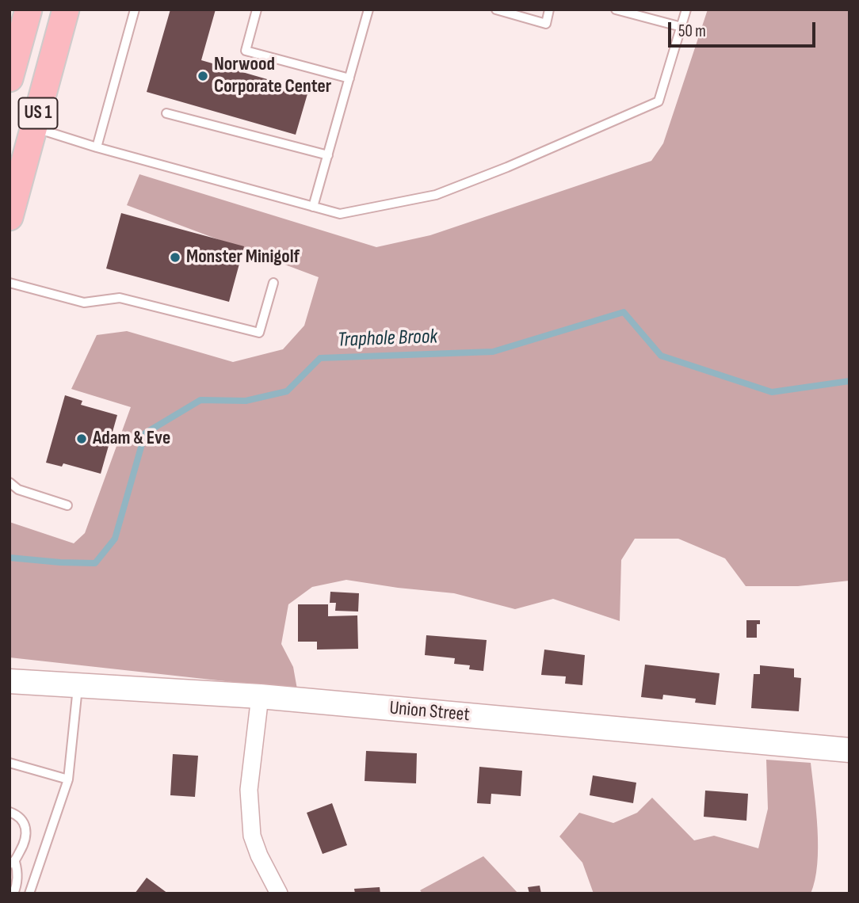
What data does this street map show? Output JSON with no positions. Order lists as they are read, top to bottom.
{
  "streets": {
    "main road": ["US 1", "Union Street"]
  },
  "water": ["Traphole Brook"],
  "places": ["Norwood Corporate Center", "Monster Minigolf", "Adam & Eve"],
  "scale_bar": "50 m"
}
